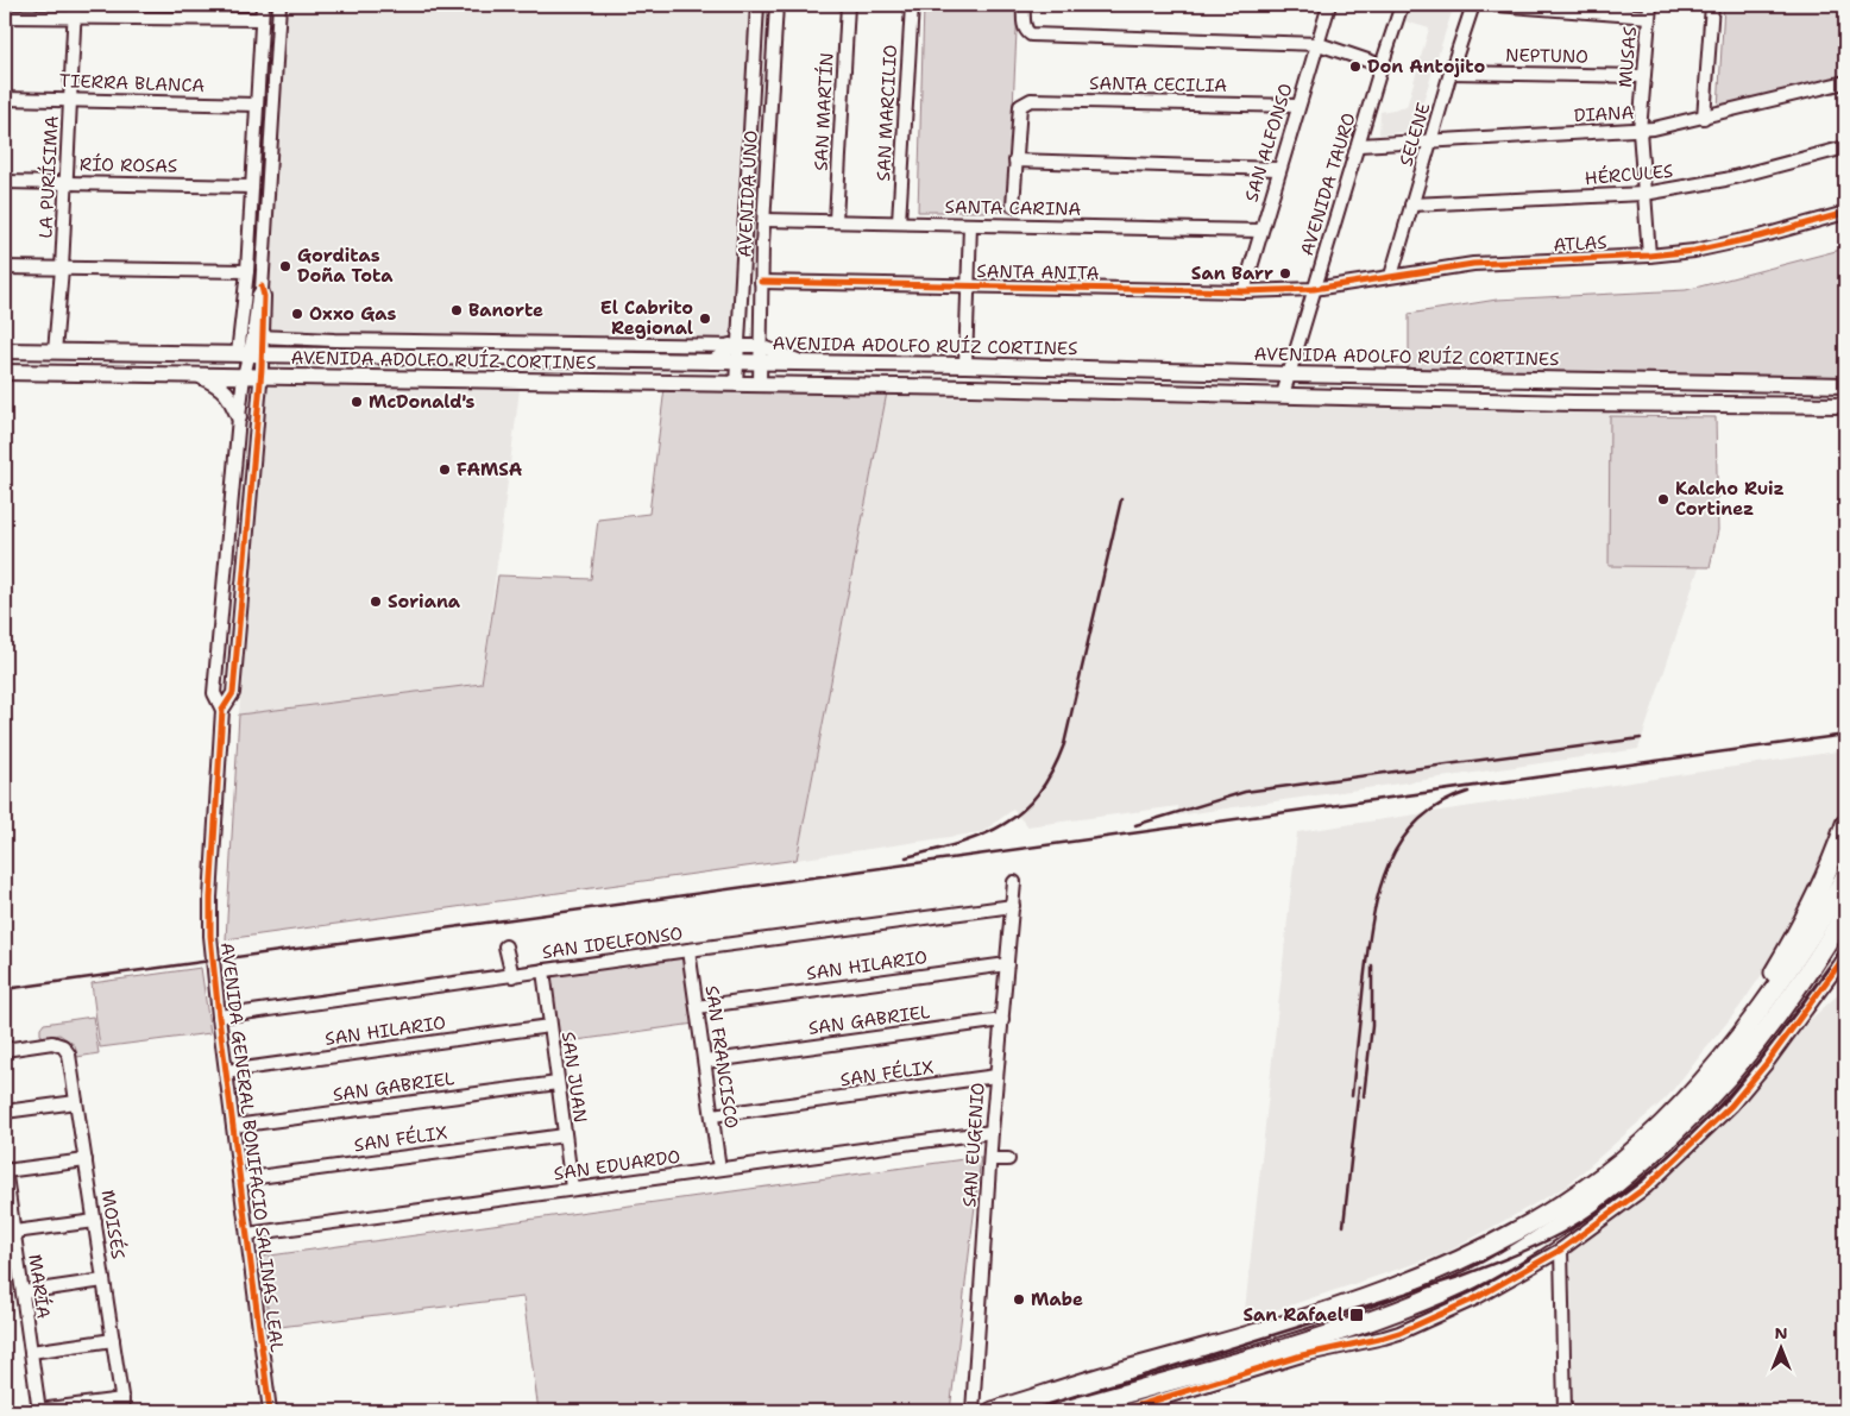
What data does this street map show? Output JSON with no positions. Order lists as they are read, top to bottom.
{
  "streets": {
    "main road": ["AVENIDA ADOLFO RUÍZ CORTINES"],
    "street": [
      "NEPTUNO",
      "MUSAS",
      "TIERRA BLANCA",
      "SANTA CECILIA",
      "SAN MARTÍN",
      "SAN MARCILIO",
      "DIANA",
      "SELENE",
      "SAN ALFONSO",
      "RÍO ROSAS",
      "HÉRCULES",
      "LA PURÍSIMA",
      "AVENIDA TAURO",
      "AVENIDA UNO",
      "SANTA CARINA",
      "ATLAS",
      "SANTA ANITA",
      "SAN IDELFONSO",
      "SAN HILARIO",
      "SAN GABRIEL",
      "SAN FRANCISCO",
      "SAN FÉLIX",
      "SAN JUAN",
      "SAN EUGENIO",
      "AVENIDA GENERAL BONIFACIO SALINAS LEAL",
      "SAN EDUARDO",
      "MOISÉS",
      "MARÍA"
    ]
  },
  "crossings": [
    ["NEPTUNO", "MUSAS"],
    ["NEPTUNO", "SELENE"],
    ["MUSAS", "DIANA"],
    ["MUSAS", "HÉRCULES"],
    ["MUSAS", "ATLAS"],
    ["TIERRA BLANCA", "LA PURÍSIMA"],
    ["SANTA CECILIA", "SAN ALFONSO"],
    ["SAN MARTÍN", "SANTA CARINA"],
    ["SAN MARCILIO", "SANTA CARINA"],
    ["DIANA", "SELENE"],
    ["DIANA", "AVENIDA TAURO"],
    ["SELENE", "HÉRCULES"],
    ["SELENE", "ATLAS"],
    ["SAN ALFONSO", "SANTA CARINA"],
    ["SAN ALFONSO", "SANTA ANITA"],
    ["RÍO ROSAS", "LA PURÍSIMA"],
    ["LA PURÍSIMA", "AVENIDA ADOLFO RUÍZ CORTINES"],
    ["AVENIDA TAURO", "ATLAS"],
    ["AVENIDA TAURO", "SANTA ANITA"],
    ["AVENIDA TAURO", "AVENIDA ADOLFO RUÍZ CORTINES"],
    ["AVENIDA UNO", "SANTA CARINA"],
    ["AVENIDA UNO", "SANTA ANITA"],
    ["AVENIDA UNO", "AVENIDA ADOLFO RUÍZ CORTINES"],
    ["ATLAS", "SANTA ANITA"],
    ["AVENIDA ADOLFO RUÍZ CORTINES", "AVENIDA GENERAL BONIFACIO SALINAS LEAL"],
    ["SAN IDELFONSO", "SAN FRANCISCO"],
    ["SAN IDELFONSO", "SAN JUAN"],
    ["SAN IDELFONSO", "SAN EUGENIO"],
    ["SAN IDELFONSO", "AVENIDA GENERAL BONIFACIO SALINAS LEAL"],
    ["SAN HILARIO", "SAN FRANCISCO"],
    ["SAN HILARIO", "SAN JUAN"],
    ["SAN HILARIO", "SAN EUGENIO"],
    ["SAN HILARIO", "AVENIDA GENERAL BONIFACIO SALINAS LEAL"],
    ["SAN GABRIEL", "SAN FRANCISCO"],
    ["SAN GABRIEL", "SAN JUAN"],
    ["SAN GABRIEL", "SAN EUGENIO"],
    ["SAN GABRIEL", "AVENIDA GENERAL BONIFACIO SALINAS LEAL"],
    ["SAN FRANCISCO", "SAN FÉLIX"],
    ["SAN FRANCISCO", "SAN EDUARDO"],
    ["SAN FÉLIX", "SAN JUAN"],
    ["SAN FÉLIX", "SAN EUGENIO"],
    ["SAN FÉLIX", "AVENIDA GENERAL BONIFACIO SALINAS LEAL"],
    ["SAN JUAN", "SAN EDUARDO"],
    ["SAN EUGENIO", "SAN EDUARDO"],
    ["AVENIDA GENERAL BONIFACIO SALINAS LEAL", "SAN EDUARDO"]
  ],
  "places": {
    "other": [
      "Don Antojito",
      "Gorditas Doña Tota",
      "San Barr",
      "Banorte",
      "Oxxo Gas",
      "El Cabrito Regional",
      "McDonald's",
      "FAMSA",
      "Kalcho Ruiz Cortinez",
      "Soriana",
      "Mabe"
    ],
    "transit": ["San Rafael"]
  },
  "north": "top"
}
